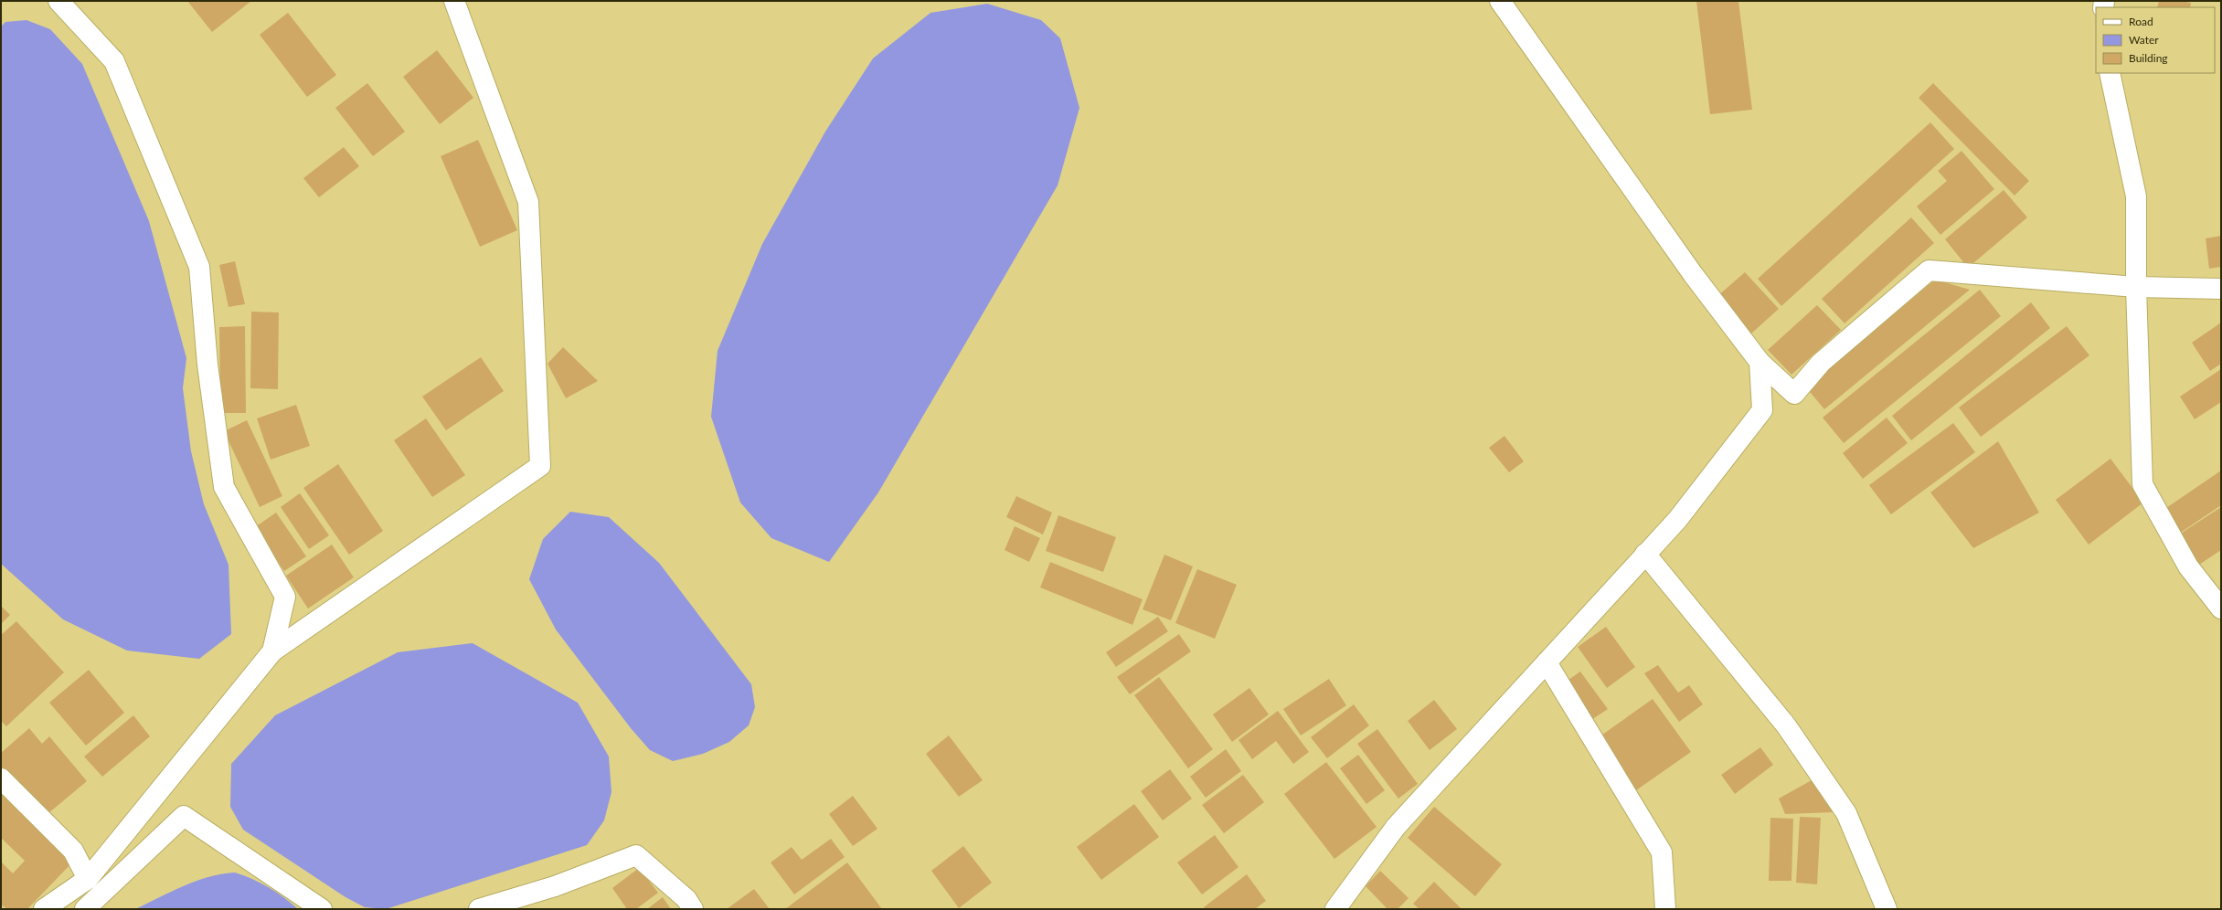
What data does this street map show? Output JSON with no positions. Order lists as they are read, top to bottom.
{
  "legend": ["Road", "Water", "Building"]
}
